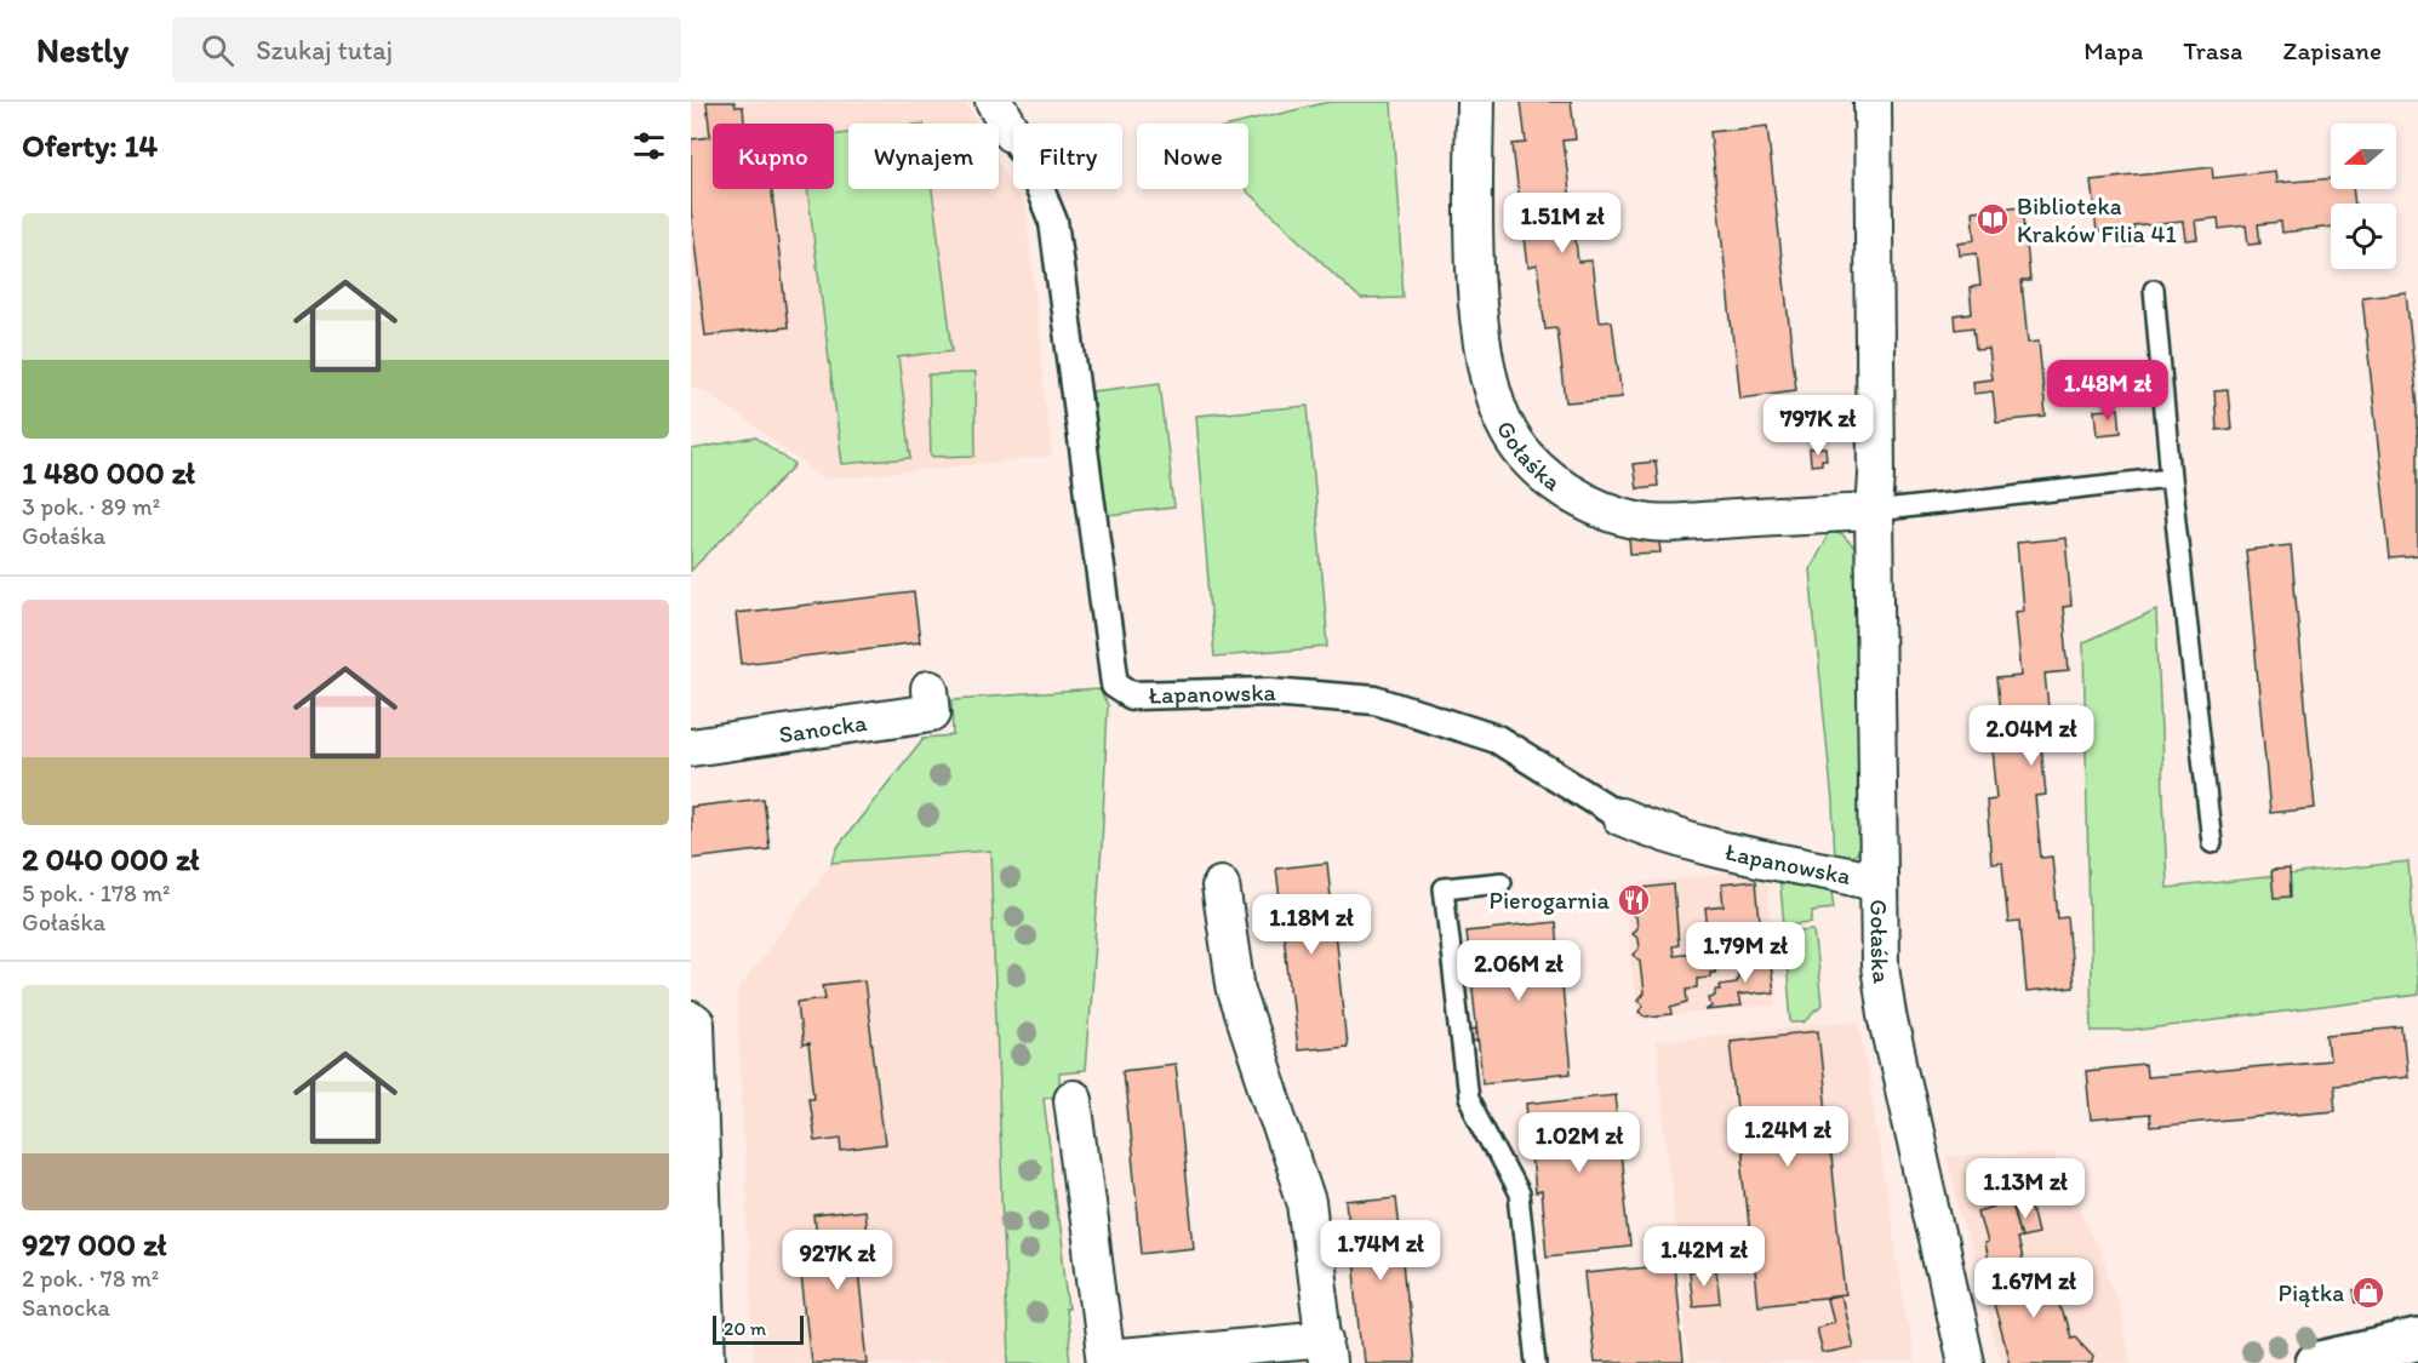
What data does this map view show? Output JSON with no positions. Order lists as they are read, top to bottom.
{
  "streets": {
    "street": ["Gołaśka", "Łapanowska", "Sanocka"]
  },
  "crossings": [
    ["Gołaśka", "Łapanowska"]
  ],
  "places": {
    "library": ["Biblioteka Kraków Filia 41"],
    "restaurant": ["Pierogarnia"],
    "shop": ["Piątka"]
  },
  "scale_bar": "20 m",
  "north": "left",
  "page": {
    "header": "Nestly",
    "search": "Szukaj tutaj",
    "nav": ["Mapa", "Trasa", "Zapisane"],
    "heading": "Oferty: 14",
    "chip": [
      "Kupno",
      "Wynajem",
      "Filtry",
      "Nowe"
    ],
    "list": [
      {
        "name": "1 480 000 zł",
        "note": "3 pok. · 89 m² · Gołaśka"
      },
      {
        "name": "2 040 000 zł",
        "note": "5 pok. · 178 m² · Gołaśka"
      },
      {
        "name": "927 000 zł",
        "note": "2 pok. · 78 m² · Sanocka"
      }
    ],
    "price": [
      "1.51M zł",
      "1.48M zł",
      "797K zł",
      "2.04M zł",
      "1.18M zł",
      "1.79M zł",
      "2.06M zł",
      "1.24M zł",
      "1.02M zł",
      "1.13M zł",
      "1.74M zł",
      "1.42M zł",
      "927K zł",
      "1.67M zł"
    ],
    "scale": "20 m"
  }
}
